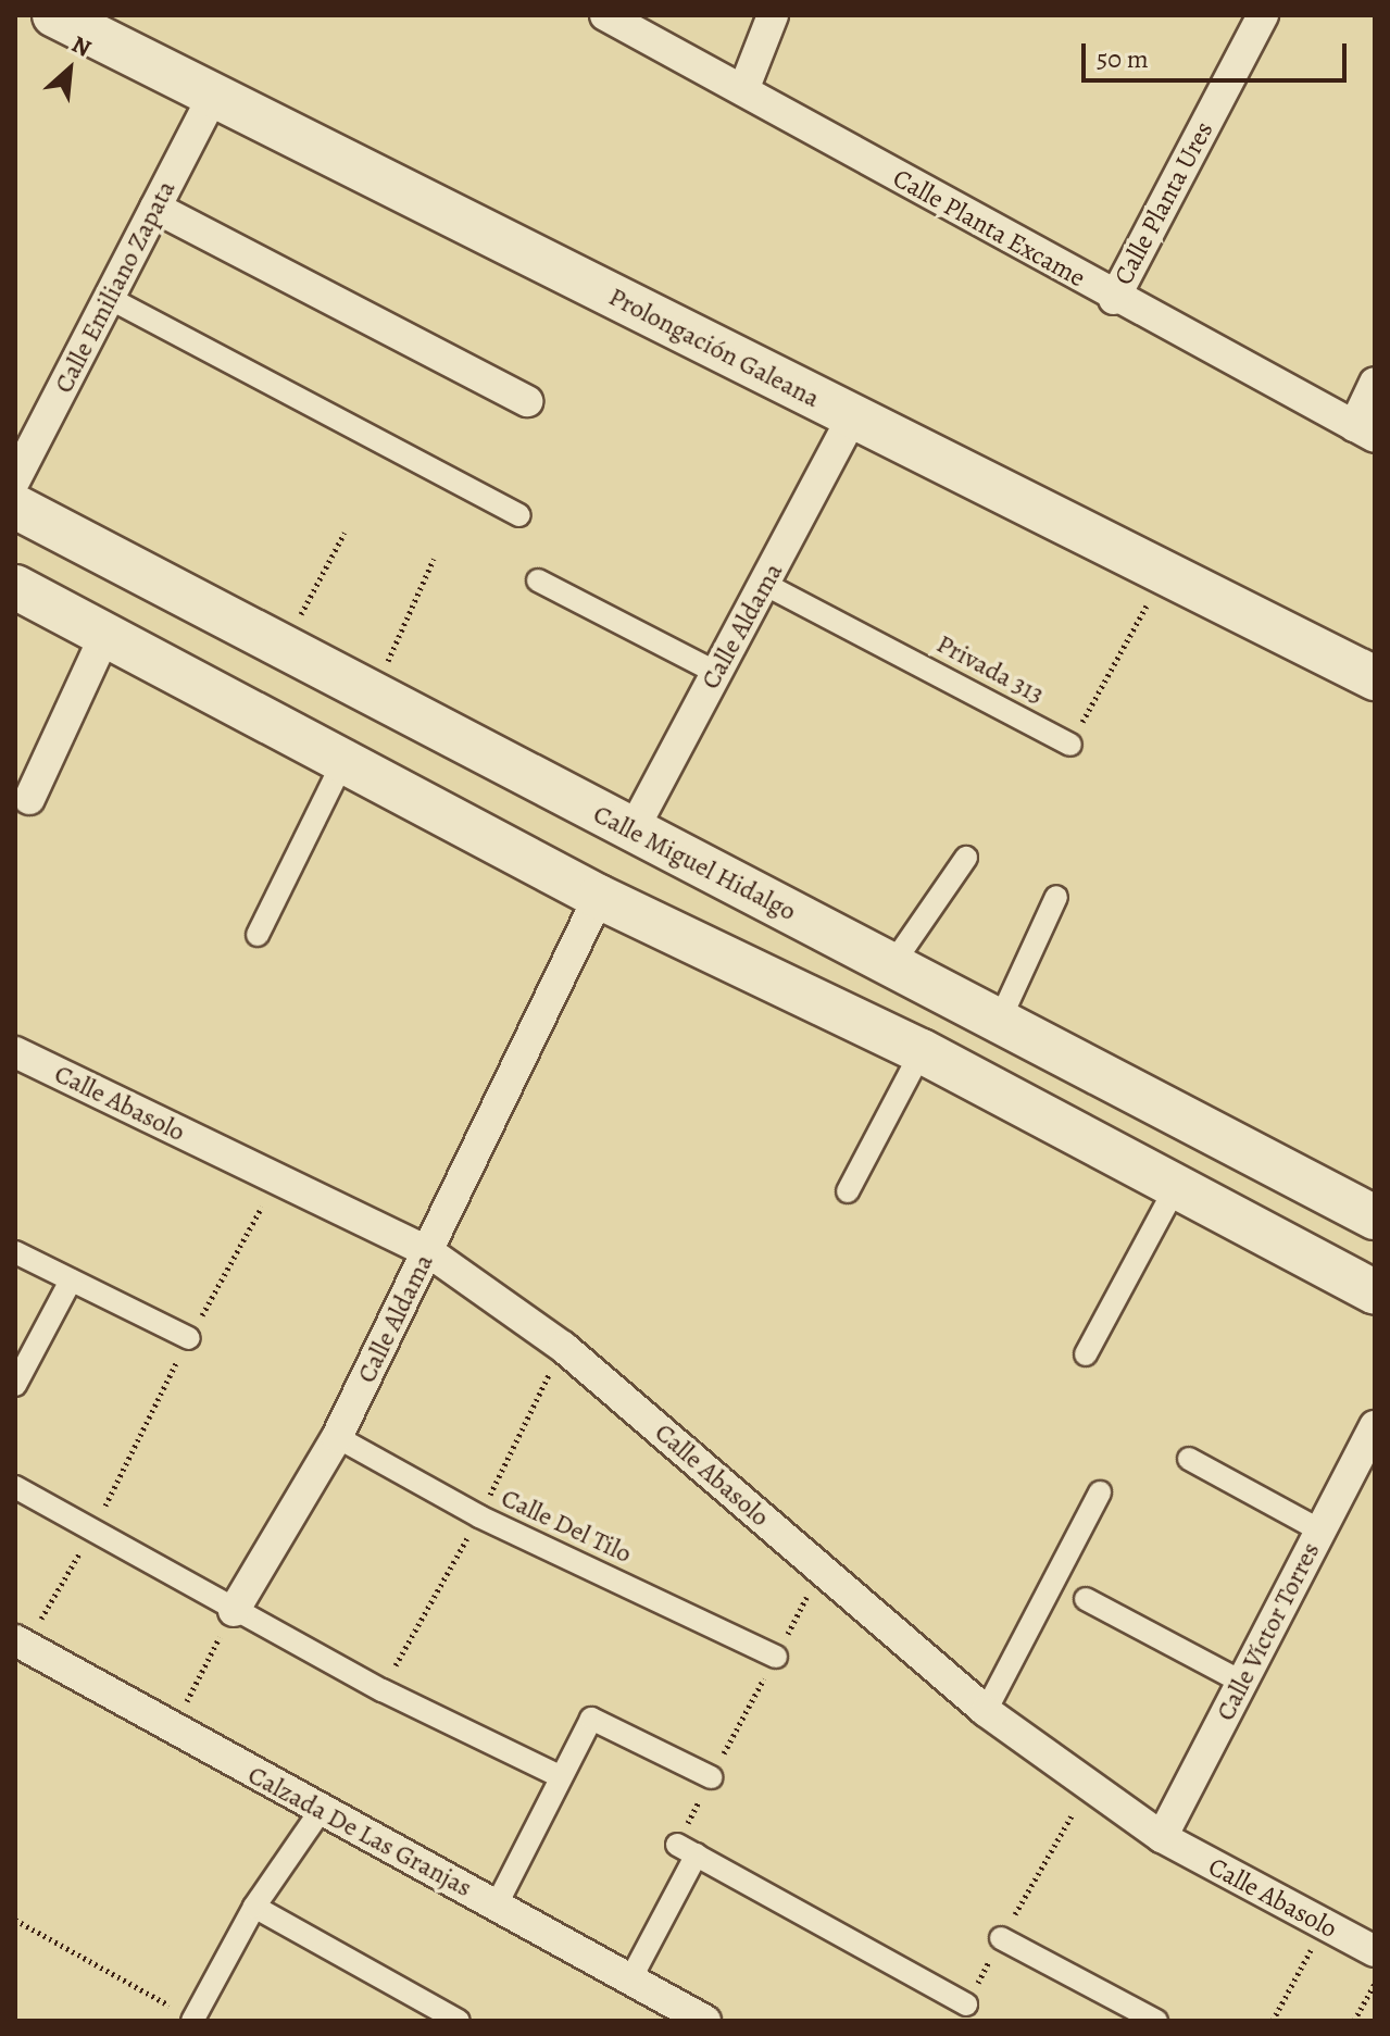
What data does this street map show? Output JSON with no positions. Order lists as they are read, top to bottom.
{
  "streets": {
    "main road": ["Prolongación Galeana", "Calle Miguel Hidalgo"],
    "street": [
      "Calle Planta Ures",
      "Calle Planta Excame",
      "Calle Emiliano Zapata",
      "Calle Aldama",
      "Privada 313",
      "Calle Abasolo",
      "Calle Del Tilo",
      "Calle Víctor Torres",
      "Calzada De Las Granjas"
    ]
  },
  "crossings": [
    ["Calle Planta Ures", "Calle Planta Excame"],
    ["Calle Emiliano Zapata", "Prolongación Galeana"],
    ["Prolongación Galeana", "Calle Aldama"],
    ["Calle Aldama", "Privada 313"],
    ["Calle Aldama", "Calle Miguel Hidalgo"],
    ["Calle Aldama", "Calle Abasolo"],
    ["Calle Aldama", "Calle Del Tilo"],
    ["Calle Abasolo", "Calle Víctor Torres"]
  ],
  "scale_bar": "50 m",
  "north": "top right"
}
